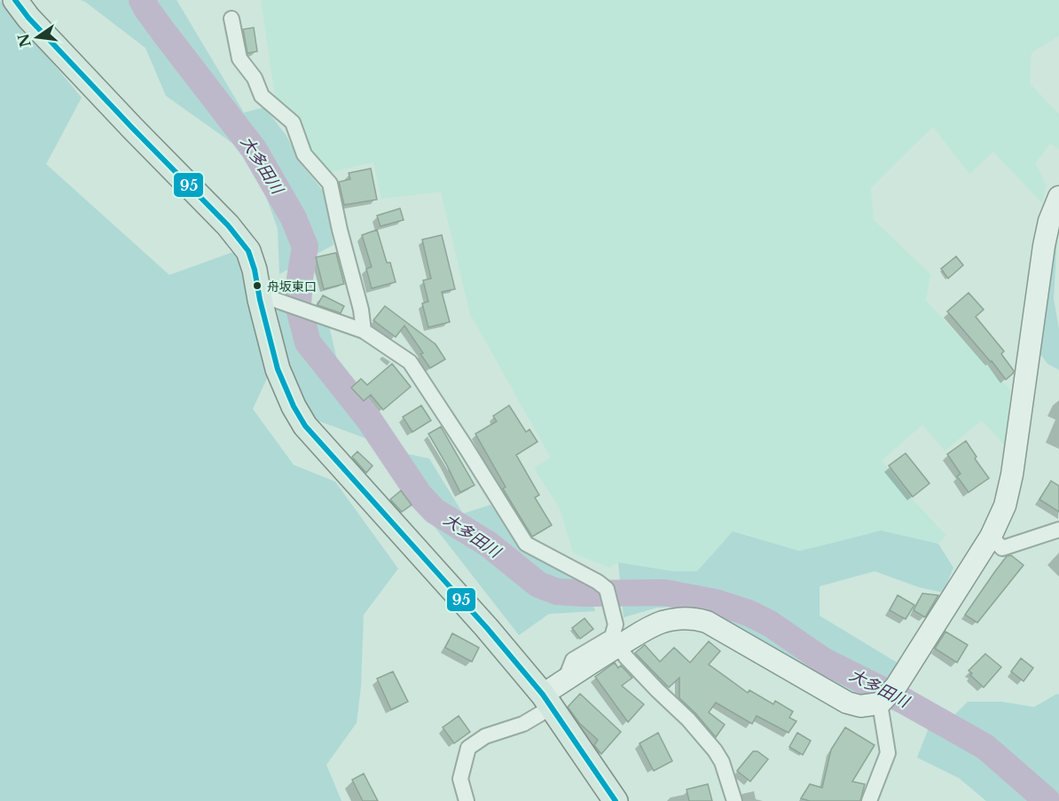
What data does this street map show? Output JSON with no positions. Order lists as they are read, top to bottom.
{
  "water": ["大多田川"],
  "places": ["舟坂東口"],
  "lines": ["transit line 95"],
  "north": "left"
}
